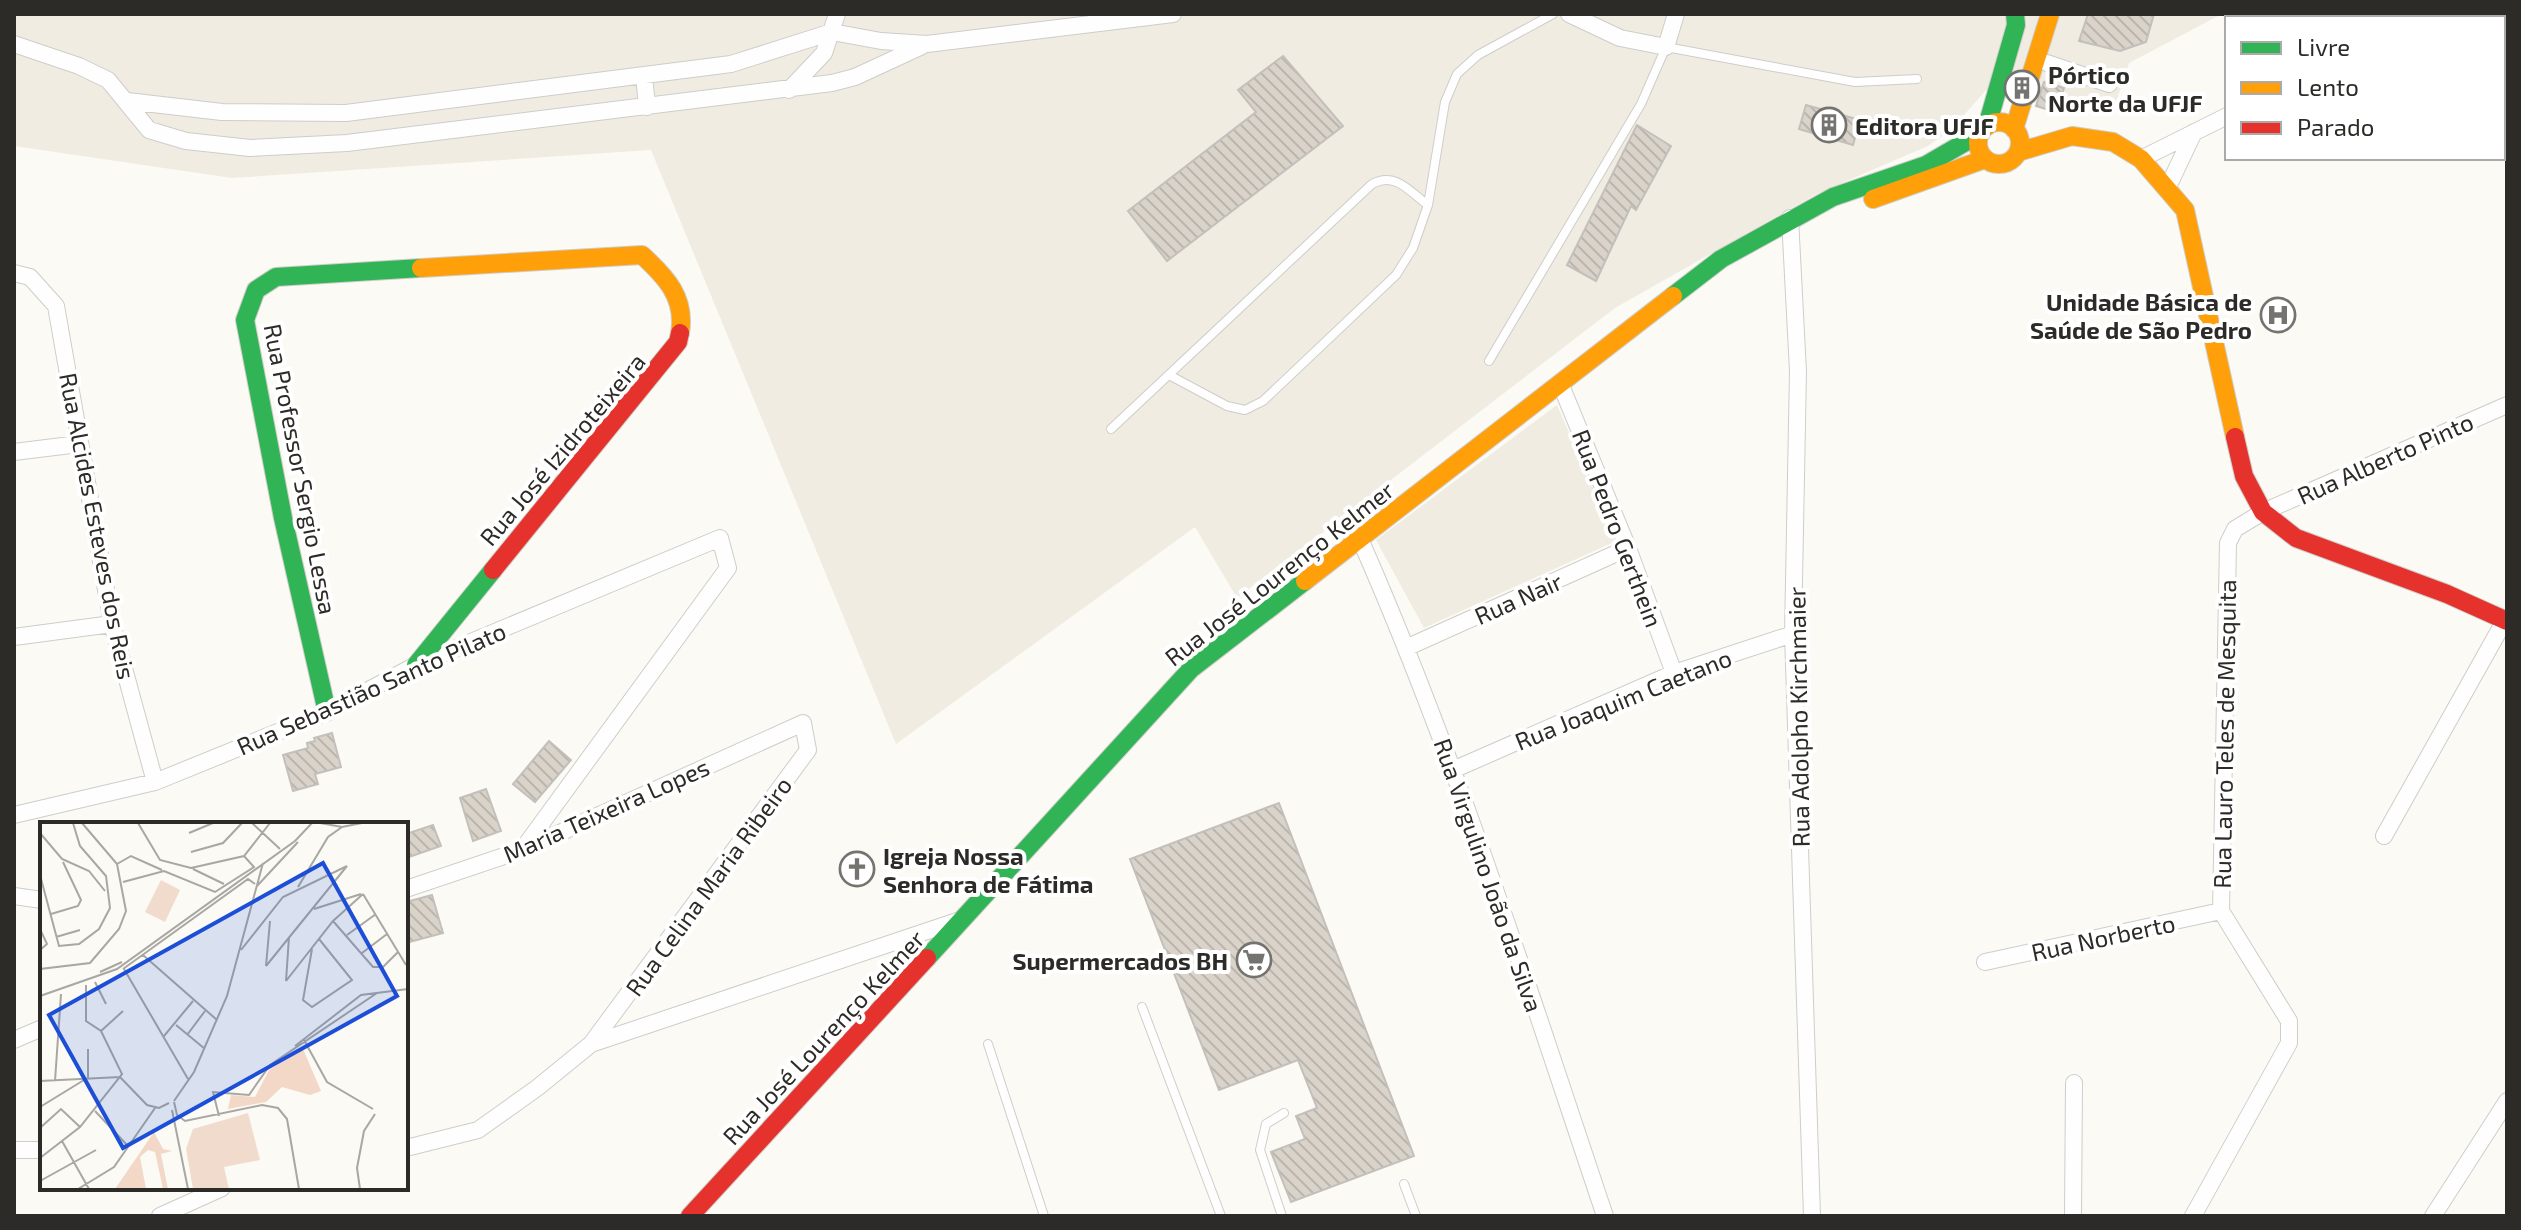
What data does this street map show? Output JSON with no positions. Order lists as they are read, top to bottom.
{
  "streets": {
    "main road": ["Rua José Izidroteixeira", "Rua Professor Sergio Lessa", "Rua José Lourenço Kelmer"],
    "street": [
      "Rua Alberto Pinto",
      "Rua Alcides Esteves dos Reis",
      "Rua Pedro Gerthein",
      "Rua Nair",
      "Rua Sebastião Santo Pilato",
      "Rua Joaquim Caetano",
      "Rua Adolpho Kirchmaier",
      "Rua Lauro Teles de Mesquita",
      "Maria Teixeira Lopes",
      "Rua Virgulino João da Silva",
      "Rua Celina Maria Ribeiro",
      "Rua Norberto"
    ]
  },
  "crossings": [
    ["Rua José Izidroteixeira", "Rua Professor Sergio Lessa"],
    ["Rua José Izidroteixeira", "Rua Sebastião Santo Pilato"],
    ["Rua Alberto Pinto", "Rua Lauro Teles de Mesquita"],
    ["Rua Professor Sergio Lessa", "Rua Sebastião Santo Pilato"],
    ["Rua Alcides Esteves dos Reis", "Rua Sebastião Santo Pilato"],
    ["Rua Pedro Gerthein", "Rua José Lourenço Kelmer"],
    ["Rua Pedro Gerthein", "Rua Nair"],
    ["Rua Pedro Gerthein", "Rua Joaquim Caetano"],
    ["Rua José Lourenço Kelmer", "Rua Adolpho Kirchmaier"],
    ["Rua José Lourenço Kelmer", "Rua Virgulino João da Silva"],
    ["Rua Nair", "Rua Virgulino João da Silva"],
    ["Rua Sebastião Santo Pilato", "Maria Teixeira Lopes"],
    ["Rua Joaquim Caetano", "Rua Adolpho Kirchmaier"],
    ["Rua Joaquim Caetano", "Rua Virgulino João da Silva"],
    ["Rua Lauro Teles de Mesquita", "Rua Norberto"],
    ["Maria Teixeira Lopes", "Rua Celina Maria Ribeiro"]
  ],
  "places": {
    "building": ["Pórtico Norte da UFJF", "Editora UFJF"],
    "hospital": ["Unidade Básica de Saúde de São Pedro"],
    "church": ["Igreja Nossa Senhora de Fátima"],
    "supermarket": ["Supermercados BH"]
  },
  "legend": ["Livre", "Lento", "Parado"]
}
